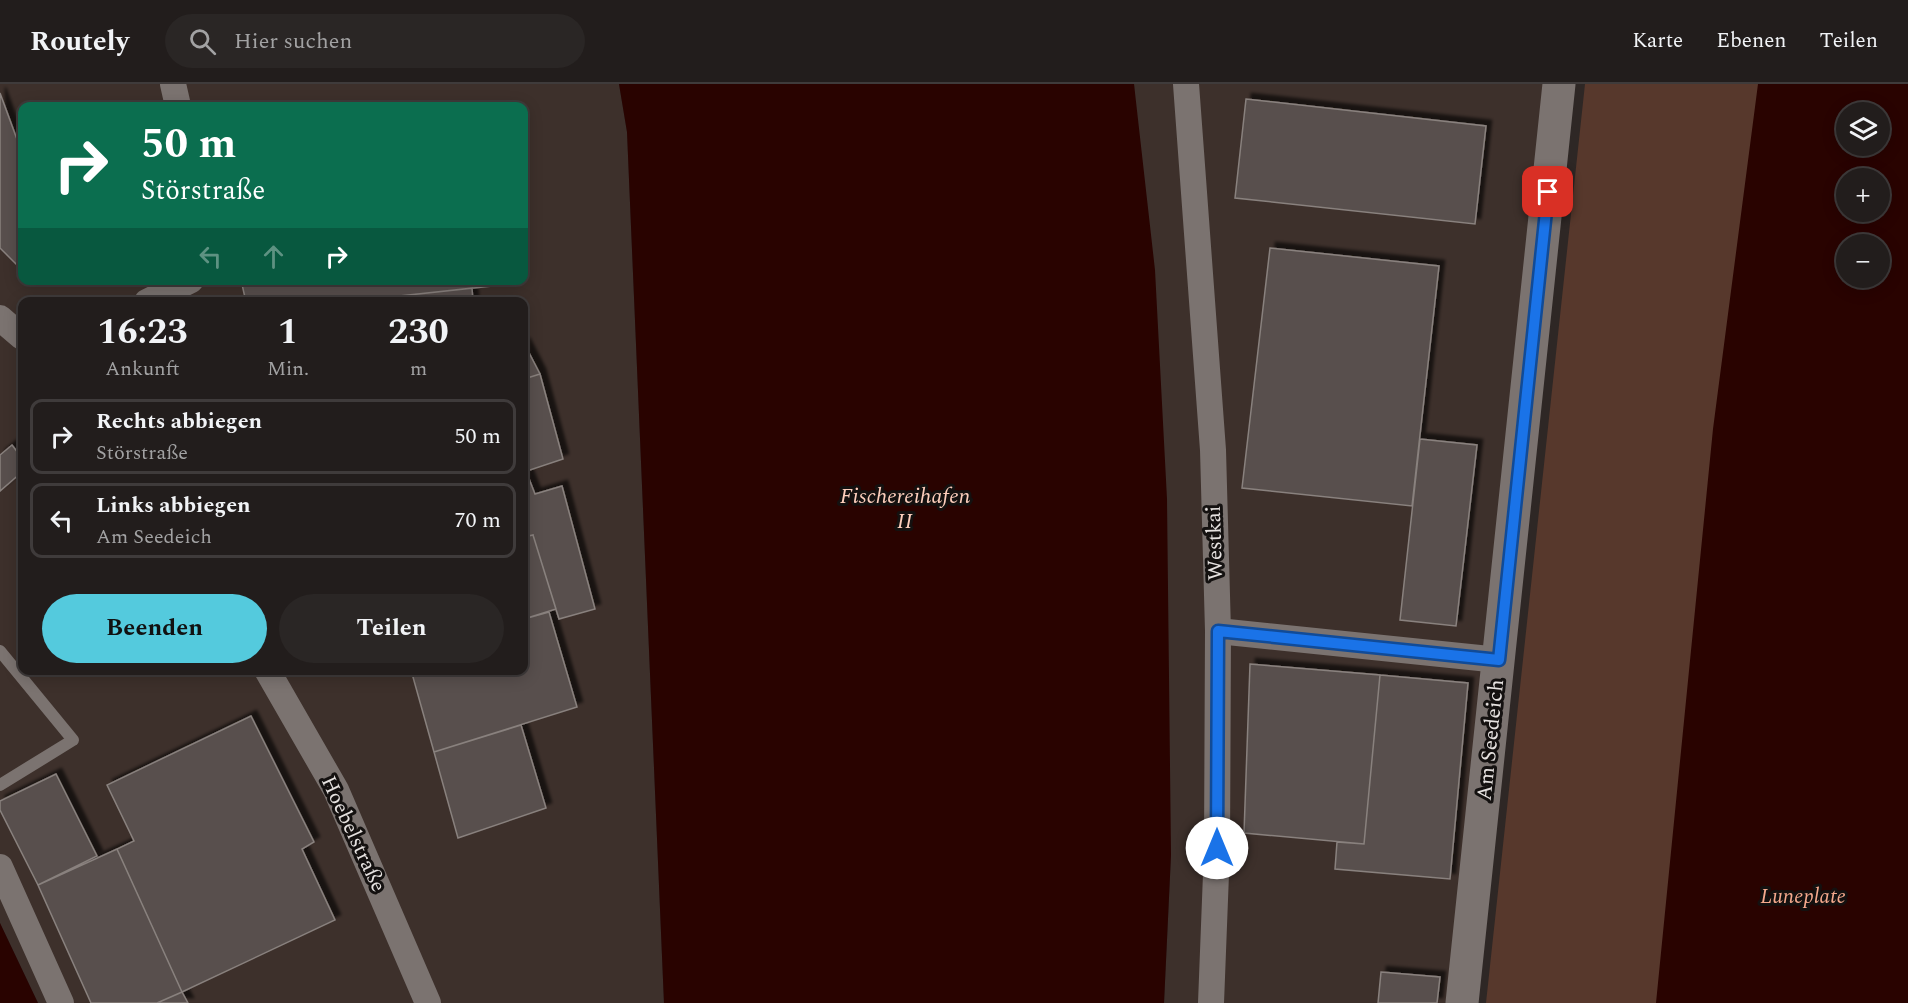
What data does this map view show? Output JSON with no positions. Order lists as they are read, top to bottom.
{
  "streets": {
    "street": ["Westkai", "Am Seedeich", "Hoebelstraße"]
  },
  "water": ["Fischereihafen II"],
  "parks": ["Luneplate"],
  "page": {
    "header": "Routely",
    "search": "Hier suchen",
    "nav": ["Karte", "Ebenen", "Teilen"],
    "map_buttons": ["+", "−"],
    "turn": ["50 m", "Störstraße"],
    "eta": [
      "16:23",
      "Ankunft",
      "1",
      "Min.",
      "230",
      "m"
    ],
    "list": [
      {
        "name": "Rechts abbiegen",
        "note": "Störstraße",
        "value": "50 m"
      },
      {
        "name": "Links abbiegen",
        "note": "Am Seedeich",
        "value": "70 m"
      }
    ],
    "buttons": ["Beenden", "Teilen"]
  }
}
